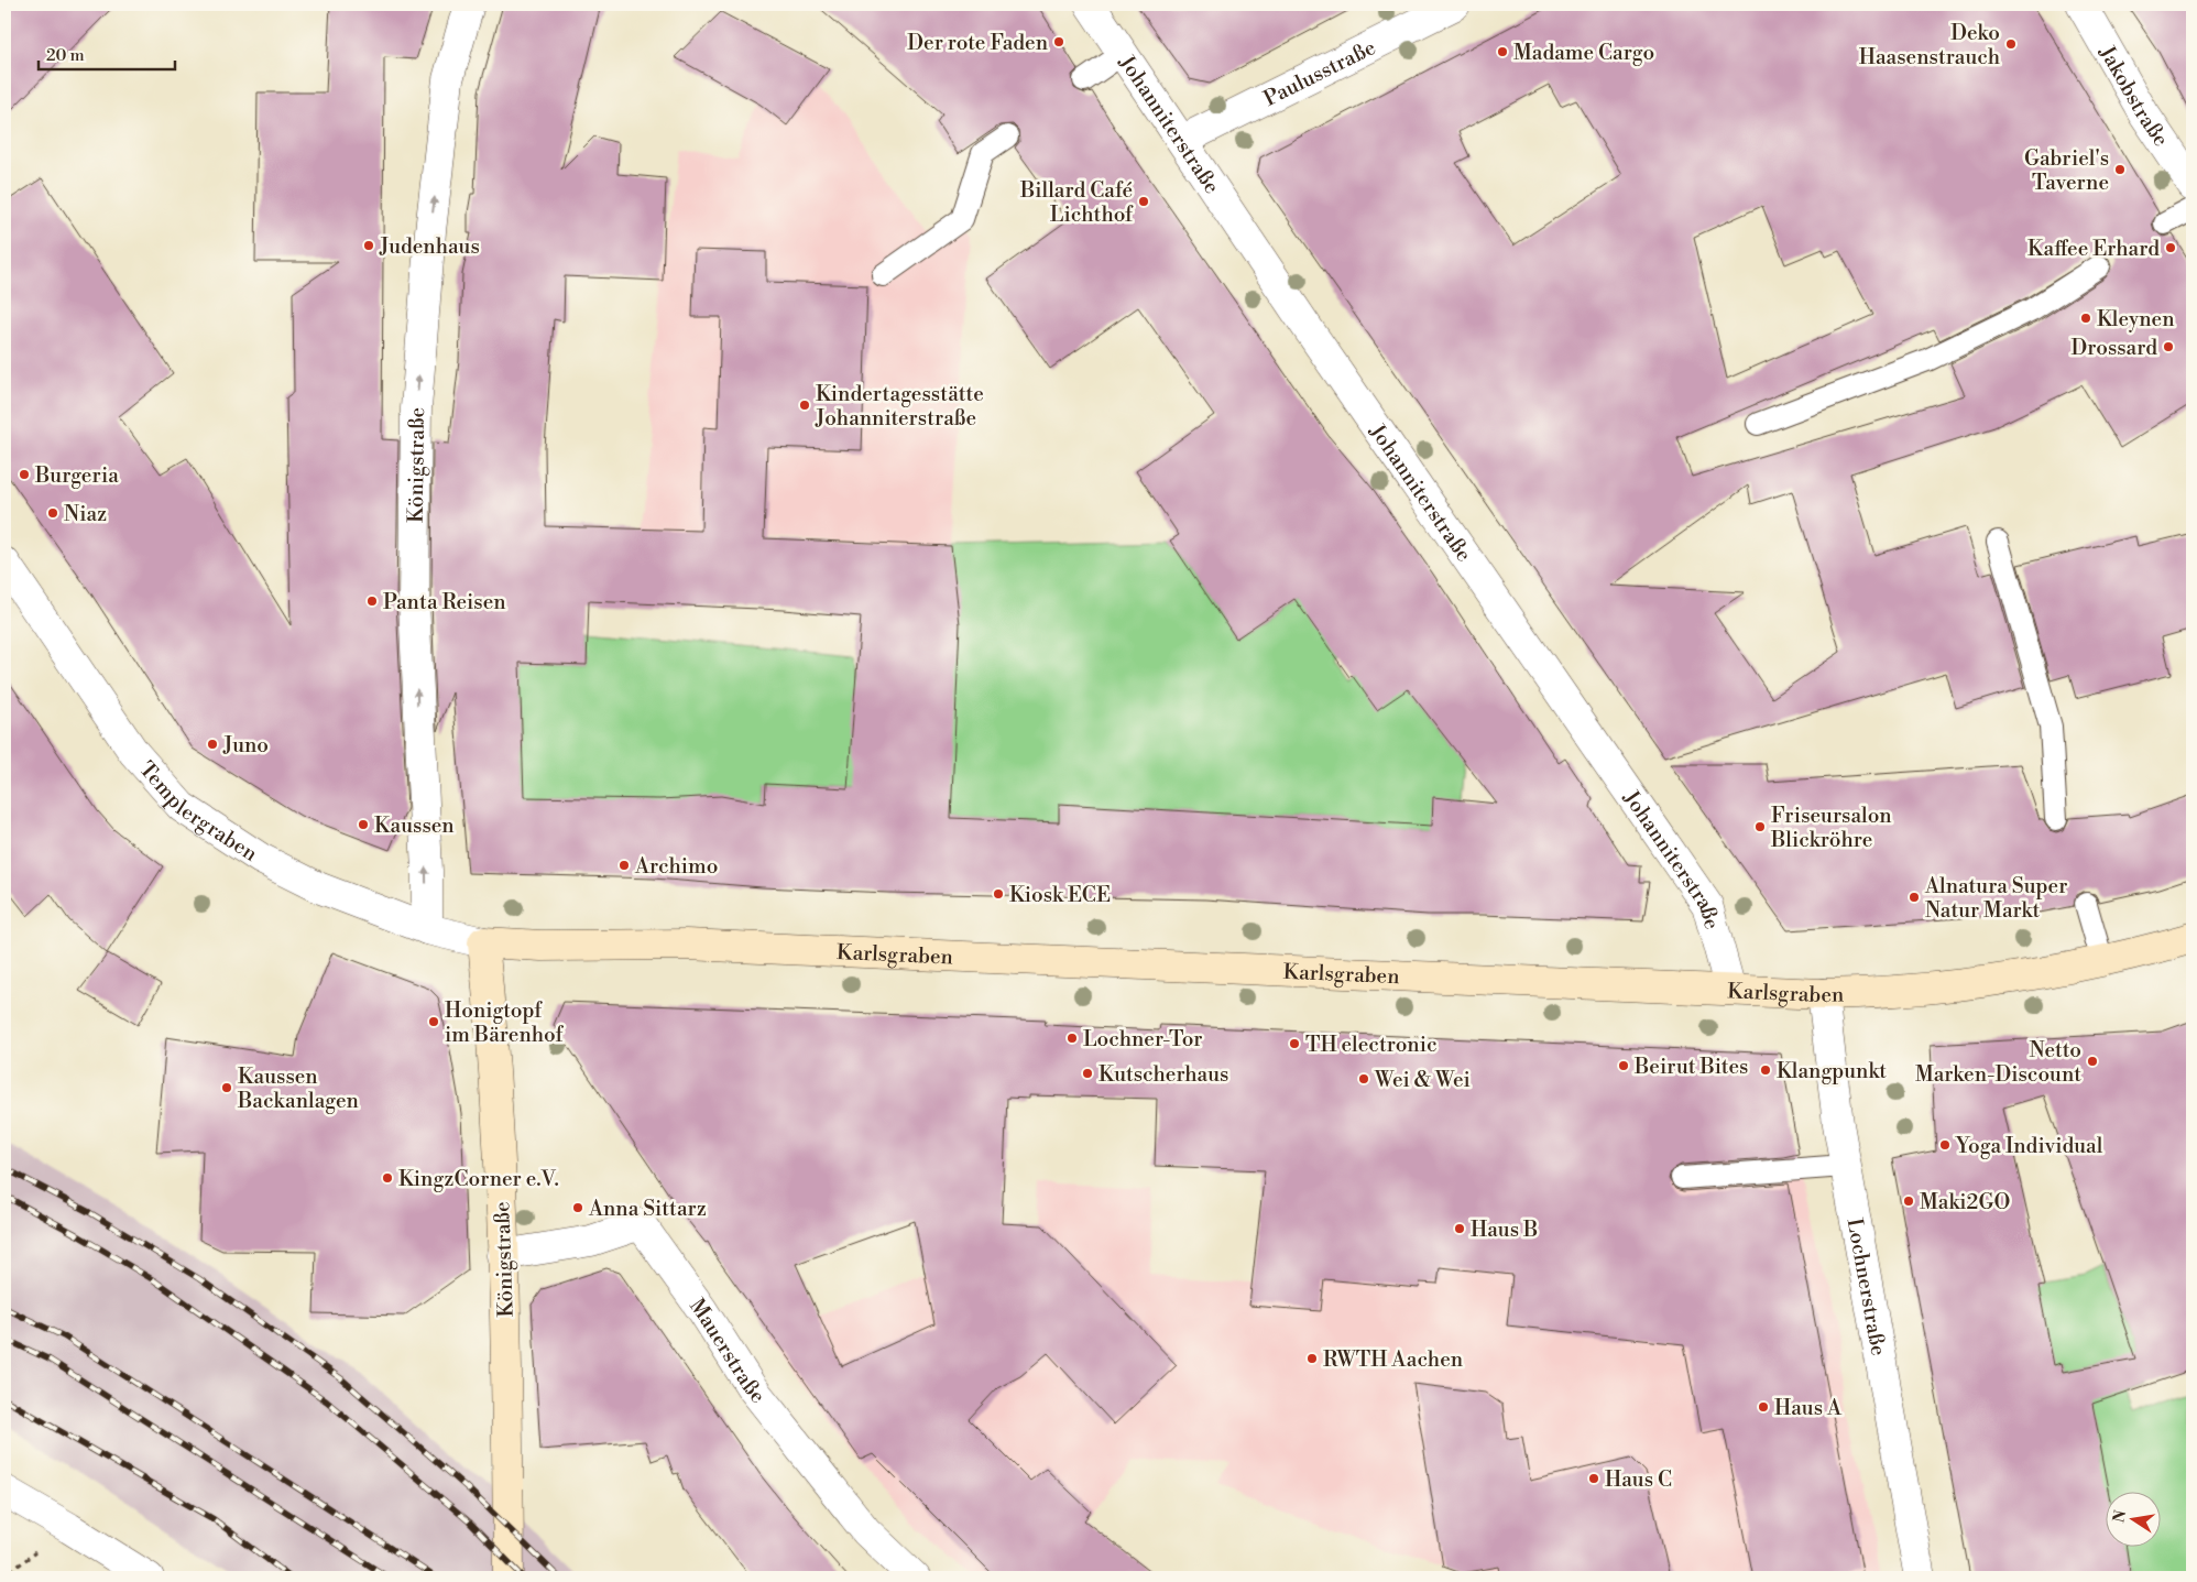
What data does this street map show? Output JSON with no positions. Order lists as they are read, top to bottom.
{
  "streets": {
    "street": [
      "Paulusstraße",
      "Jakobstraße",
      "Johanniterstraße",
      "Königstraße",
      "Templergraben",
      "Karlsgraben",
      "Lochnerstraße",
      "Mauerstraße"
    ]
  },
  "crossings": [
    ["Paulusstraße", "Johanniterstraße"],
    ["Johanniterstraße", "Karlsgraben"],
    ["Königstraße", "Templergraben"],
    ["Königstraße", "Karlsgraben"],
    ["Königstraße", "Mauerstraße"],
    ["Templergraben", "Karlsgraben"],
    ["Karlsgraben", "Lochnerstraße"]
  ],
  "one_way": ["Königstraße"],
  "places": [
    "Der rote Faden",
    "Deko Haasenstrauch",
    "Madame Cargo",
    "Gabriel's Taverne",
    "Billard Café Lichthof",
    "Judenhaus",
    "Kaffee Erhard",
    "Kleynen",
    "Drossard",
    "Kindertagesstätte Johanniterstraße",
    "Burgeria",
    "Niaz",
    "Panta Reisen",
    "Juno",
    "Kaussen",
    "Friseursalon Blickröhre",
    "Archimo",
    "Kiosk ECE",
    "Alnatura Super Natur Markt",
    "Honigtopf im Bärenhof",
    "Lochner-Tor",
    "TH electronic",
    "Netto Marken-Discount",
    "Beirut Bites",
    "Klangpunkt",
    "Kutscherhaus",
    "Wei & Wei",
    "Kaussen Backanlagen",
    "Yoga Individual",
    "KingzCorner e.V.",
    "Maki2GO",
    "Anna Sittarz",
    "Haus B",
    "RWTH Aachen",
    "Haus A",
    "Haus C"
  ],
  "scale_bar": "20 m",
  "north": "left"
}
